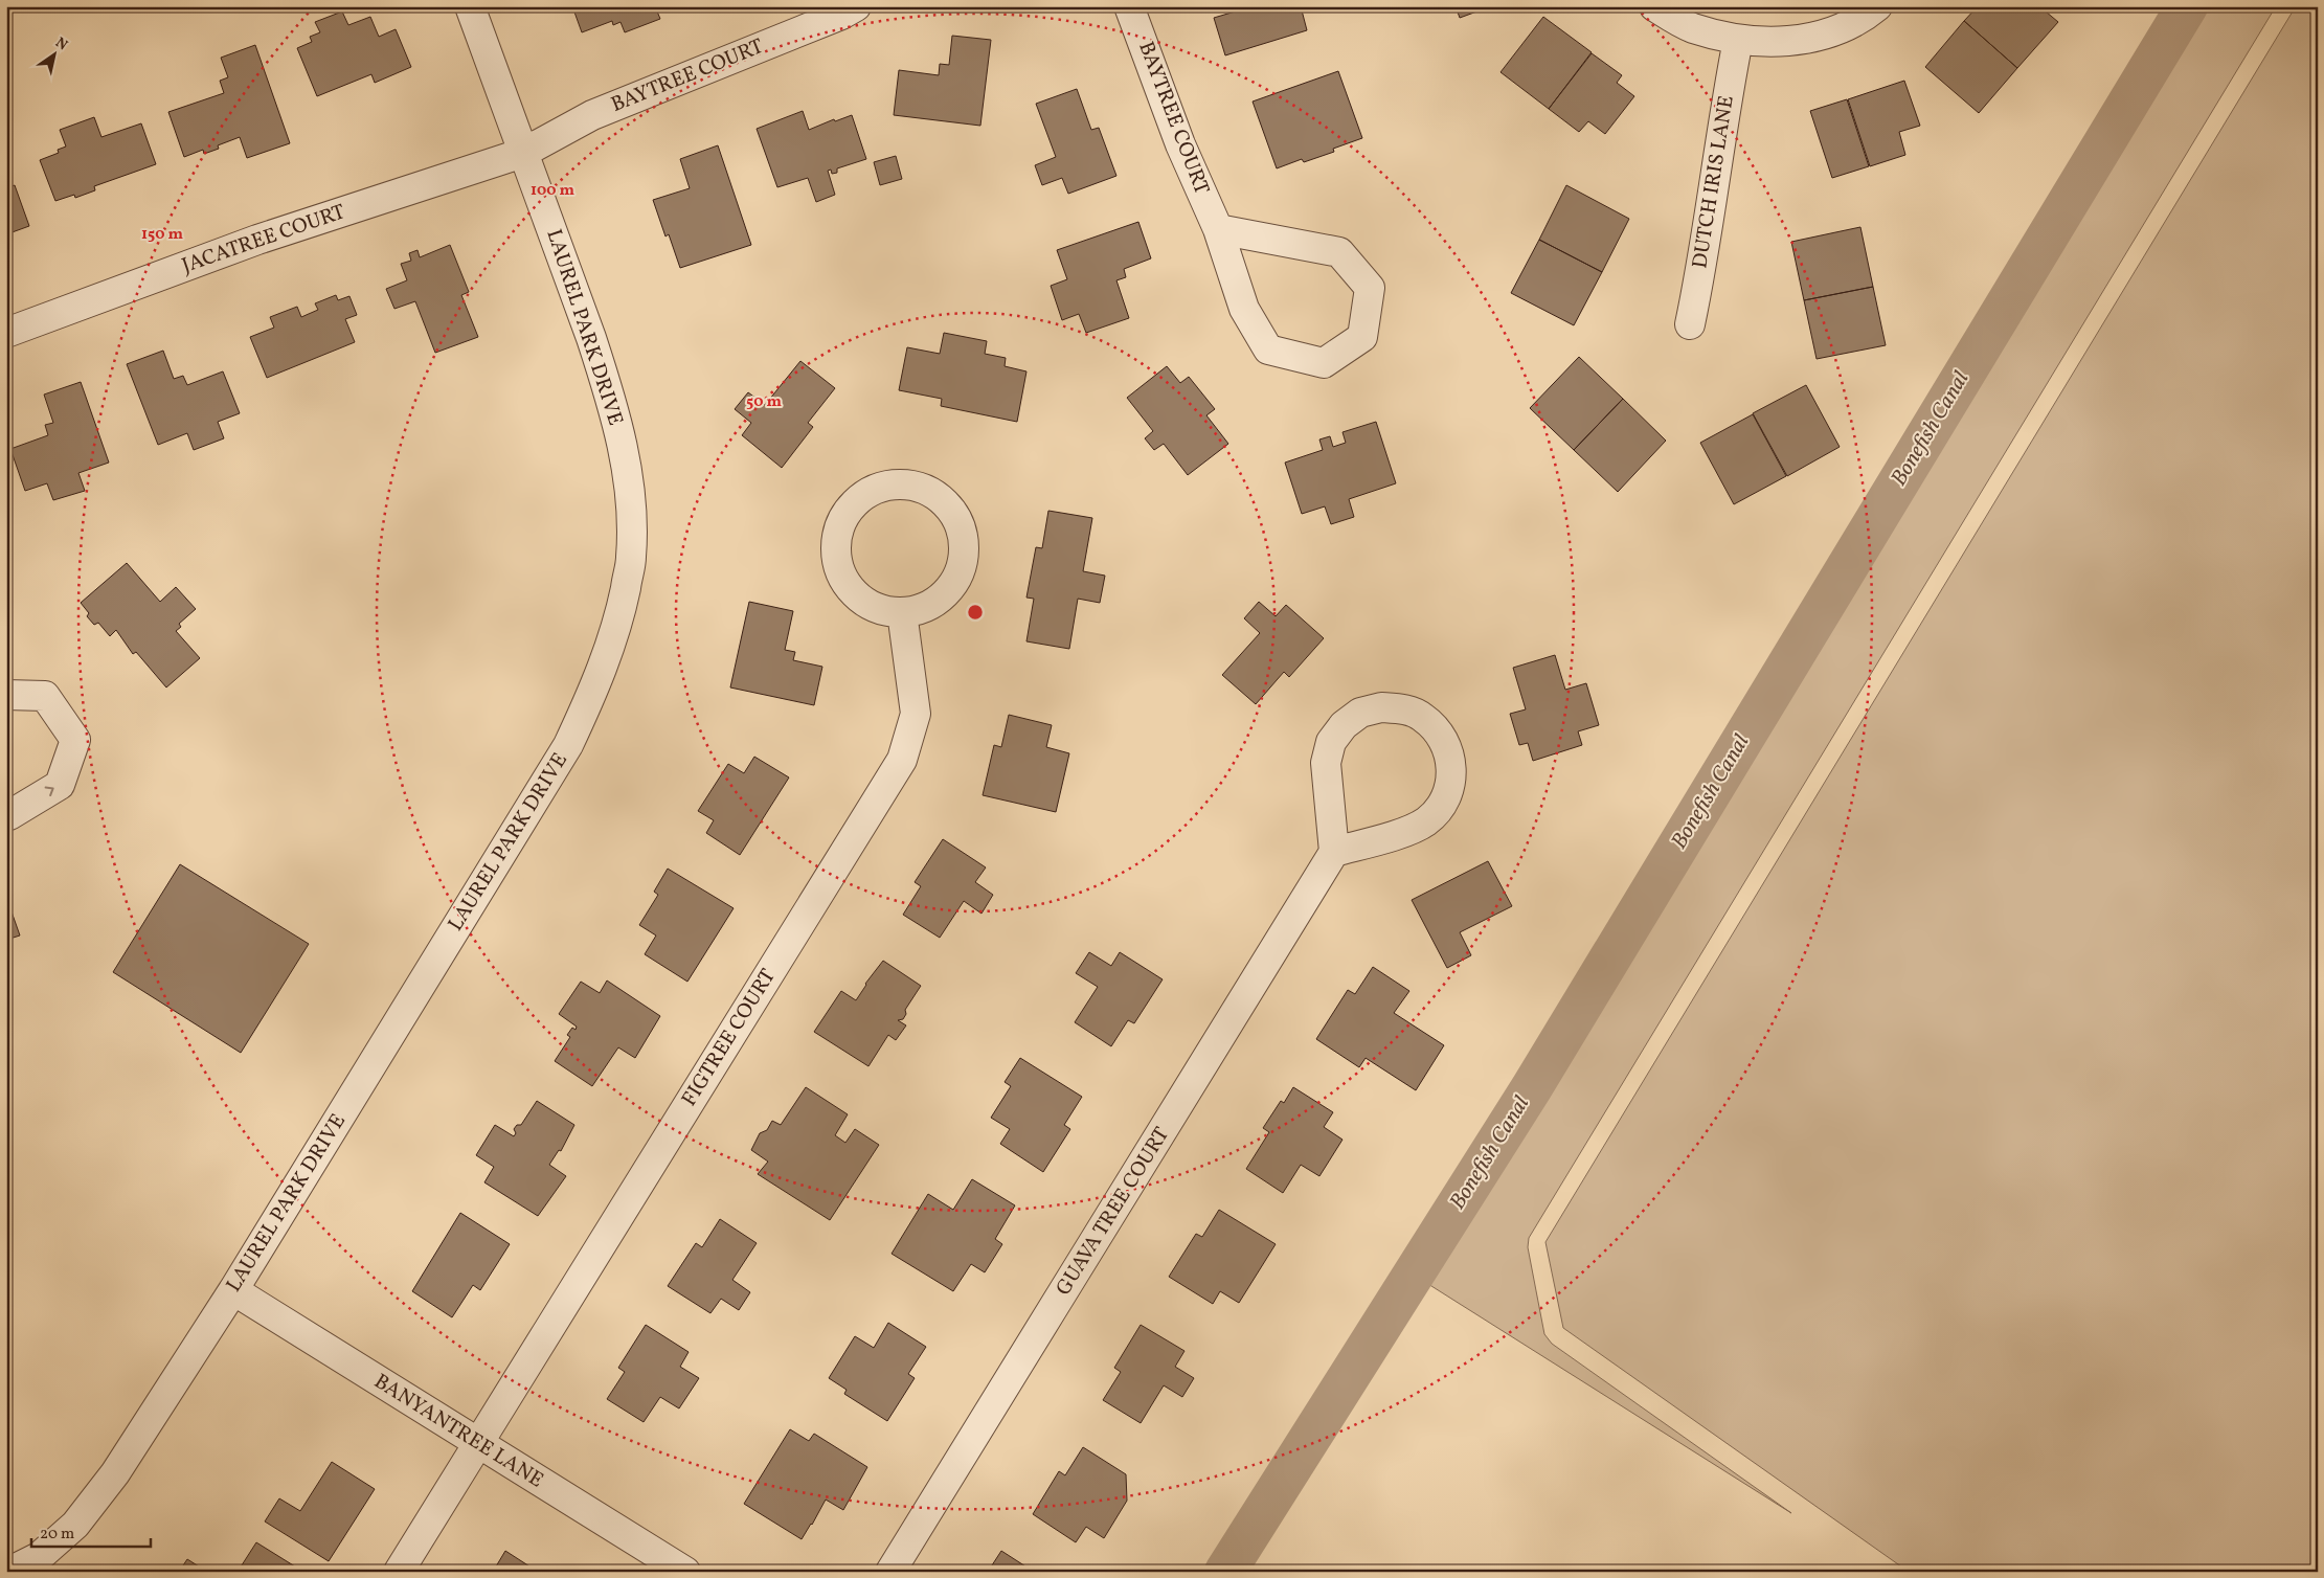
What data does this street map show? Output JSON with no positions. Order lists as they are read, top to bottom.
{
  "streets": {
    "street": [
      "BAYTREE COURT",
      "DUTCH IRIS LANE",
      "JACATREE COURT",
      "LAUREL PARK DRIVE",
      "FIGTREE COURT",
      "GUAVA TREE COURT",
      "BANYANTREE LANE"
    ]
  },
  "crossings": [
    ["BAYTREE COURT", "JACATREE COURT"],
    ["BAYTREE COURT", "LAUREL PARK DRIVE"],
    ["JACATREE COURT", "LAUREL PARK DRIVE"],
    ["LAUREL PARK DRIVE", "BANYANTREE LANE"],
    ["FIGTREE COURT", "BANYANTREE LANE"]
  ],
  "water": ["Bonefish Canal"],
  "scale_bar": "20 m",
  "north": "top right",
  "rings": ["100 m", "150 m", "50 m"]
}
